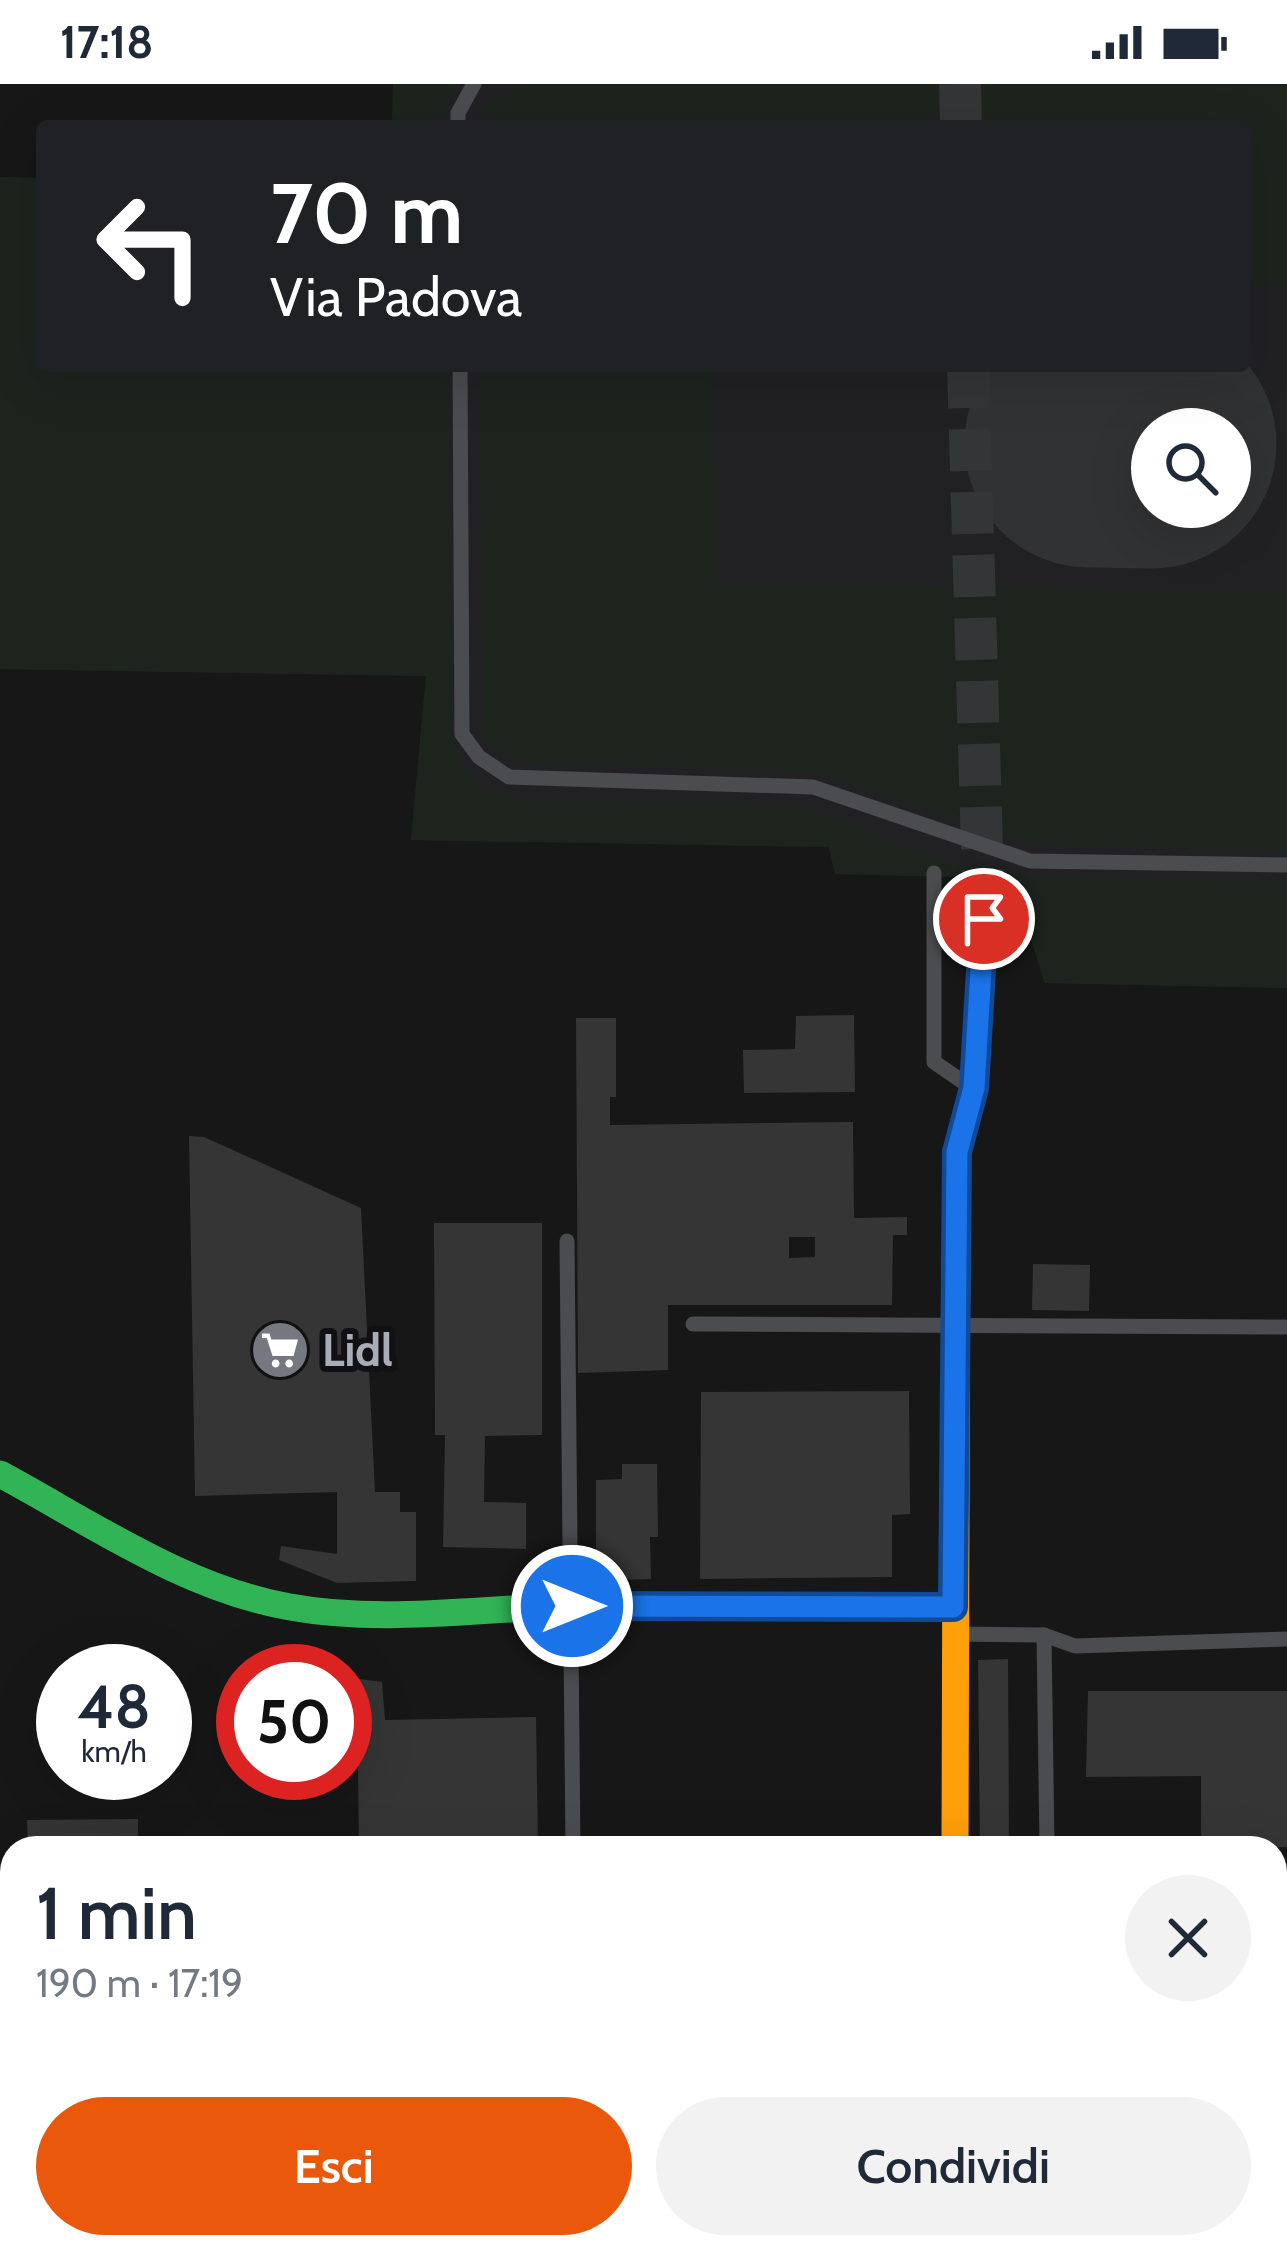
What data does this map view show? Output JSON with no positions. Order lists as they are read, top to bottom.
{
  "places": {
    "supermarket": ["Lidl"]
  },
  "page": {
    "status": "17:18",
    "turn": ["70 m", "Via Padova"],
    "speed": "48 km/h",
    "limit": "50",
    "heading": ["1 min", "190 m · 17:19"],
    "buttons": ["Esci", "Condividi"]
  }
}
